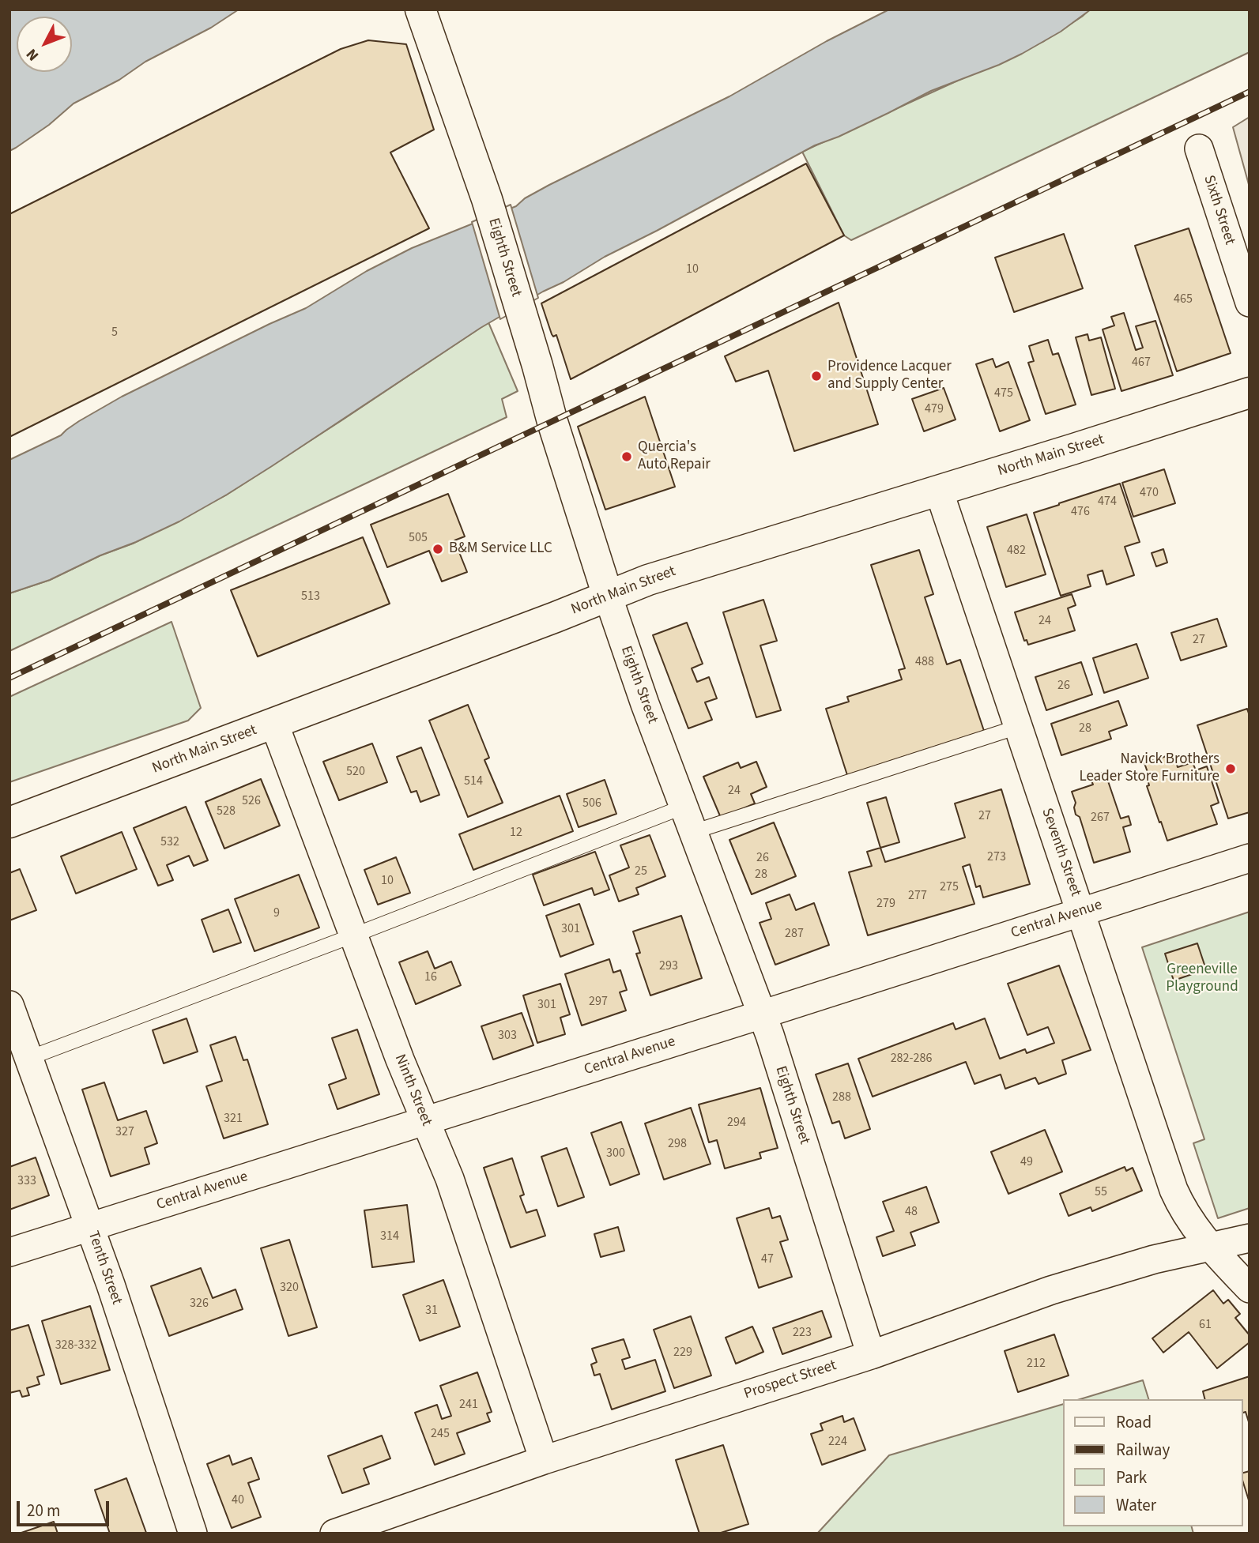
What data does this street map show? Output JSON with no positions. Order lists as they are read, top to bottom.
{
  "streets": {
    "main road": ["Eighth Street", "North Main Street"],
    "street": [
      "Sixth Street",
      "Seventh Street",
      "Central Avenue",
      "Ninth Street",
      "Tenth Street",
      "Prospect Street"
    ]
  },
  "crossings": [
    ["Eighth Street", "North Main Street"],
    ["Eighth Street", "Central Avenue"],
    ["Eighth Street", "Prospect Street"],
    ["North Main Street", "Seventh Street"],
    ["North Main Street", "Ninth Street"],
    ["Seventh Street", "Central Avenue"],
    ["Seventh Street", "Prospect Street"],
    ["Central Avenue", "Ninth Street"],
    ["Central Avenue", "Tenth Street"],
    ["Ninth Street", "Prospect Street"]
  ],
  "parks": ["Greeneville Playground"],
  "places": [
    "Providence Lacquer and Supply Center",
    "Quercia's Auto Repair",
    "B&M Service LLC",
    "Navick Brothers Leader Store Furniture"
  ],
  "house_numbers": [
    "10",
    "465",
    "5",
    "467",
    "475",
    "479",
    "470",
    "474",
    "476",
    "505",
    "482",
    "513",
    "24",
    "27",
    "488",
    "26",
    "28",
    "520",
    "514",
    "24",
    "526",
    "506",
    "528",
    "27",
    "267",
    "12",
    "532",
    "273",
    "26",
    "25",
    "28",
    "10",
    "275",
    "277",
    "279",
    "9",
    "301",
    "287",
    "293",
    "16",
    "297",
    "301",
    "303",
    "282-286",
    "288",
    "321",
    "294",
    "327",
    "298",
    "300",
    "49",
    "333",
    "55",
    "48",
    "314",
    "47",
    "320",
    "326",
    "31",
    "61",
    "223",
    "328-332",
    "229",
    "212",
    "241",
    "245",
    "224",
    "40"
  ],
  "legend": [
    "Road",
    "Railway",
    "Park",
    "Water"
  ],
  "scale_bar": "20 m",
  "north": "bottom left"
}
